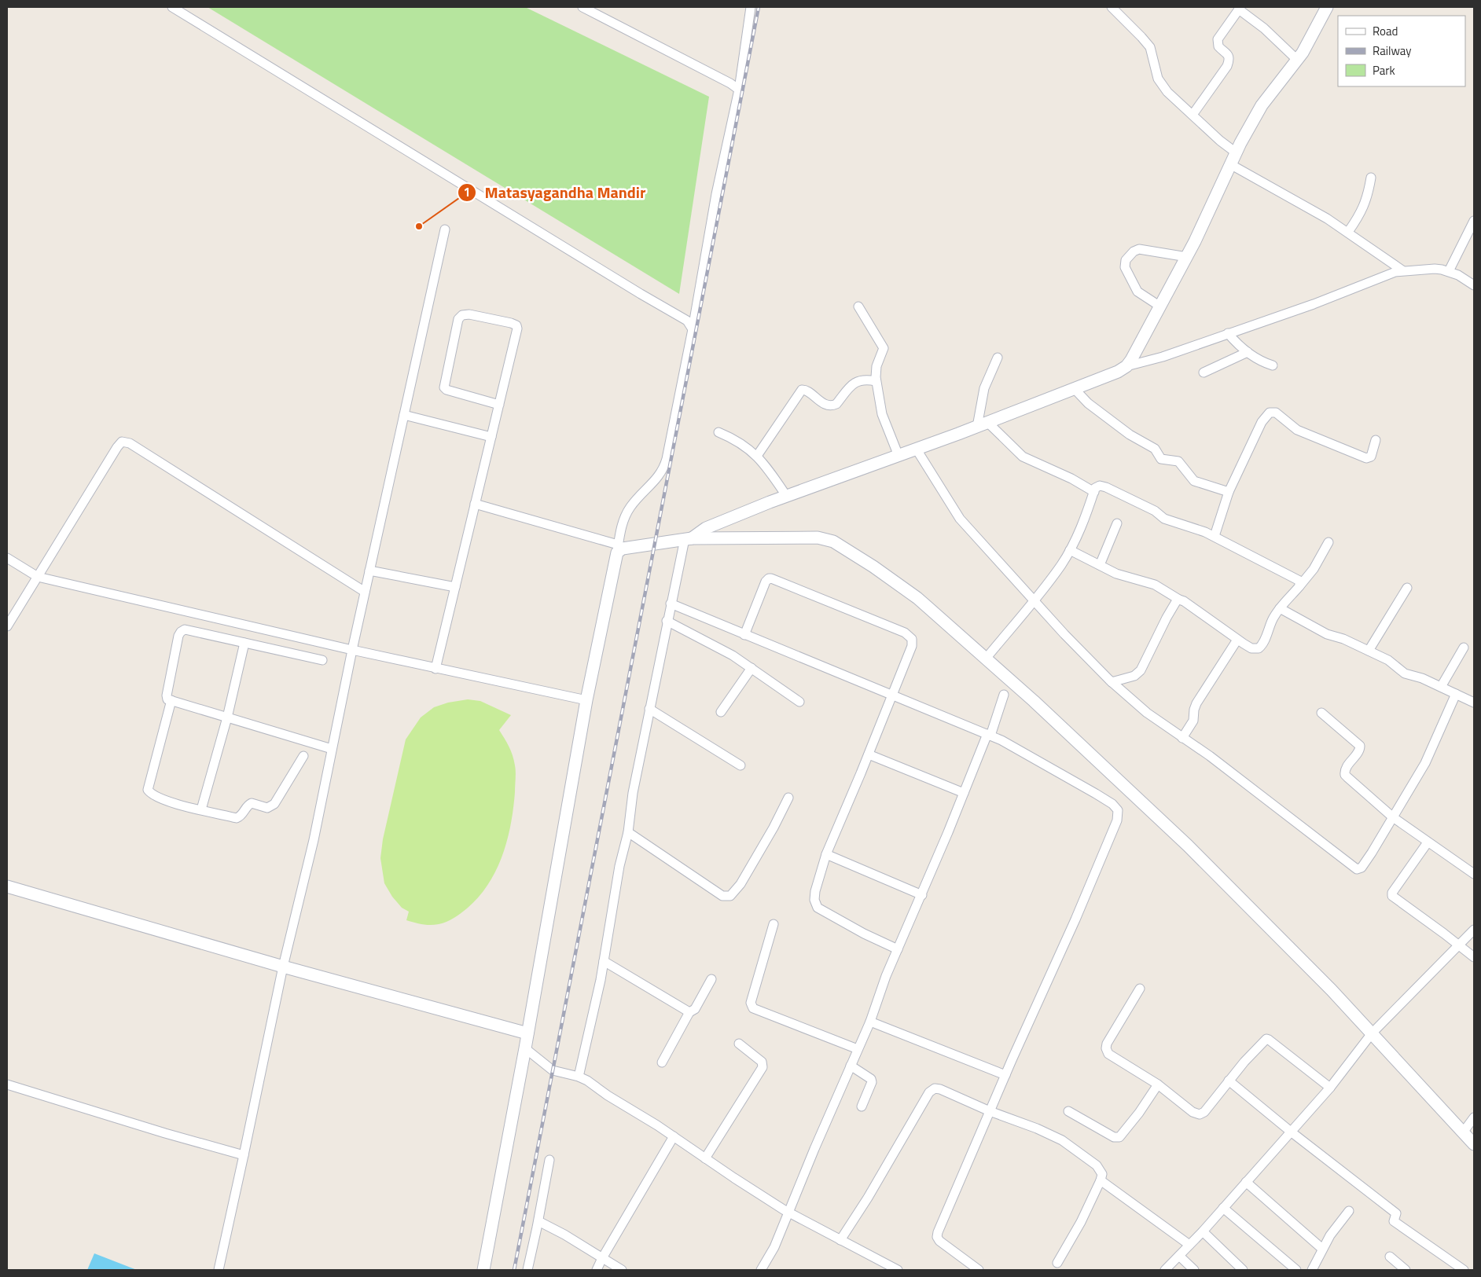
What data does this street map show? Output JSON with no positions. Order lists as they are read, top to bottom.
{
  "places": ["Matasyagandha Mandir"],
  "legend": ["Road", "Railway", "Park"]
}
